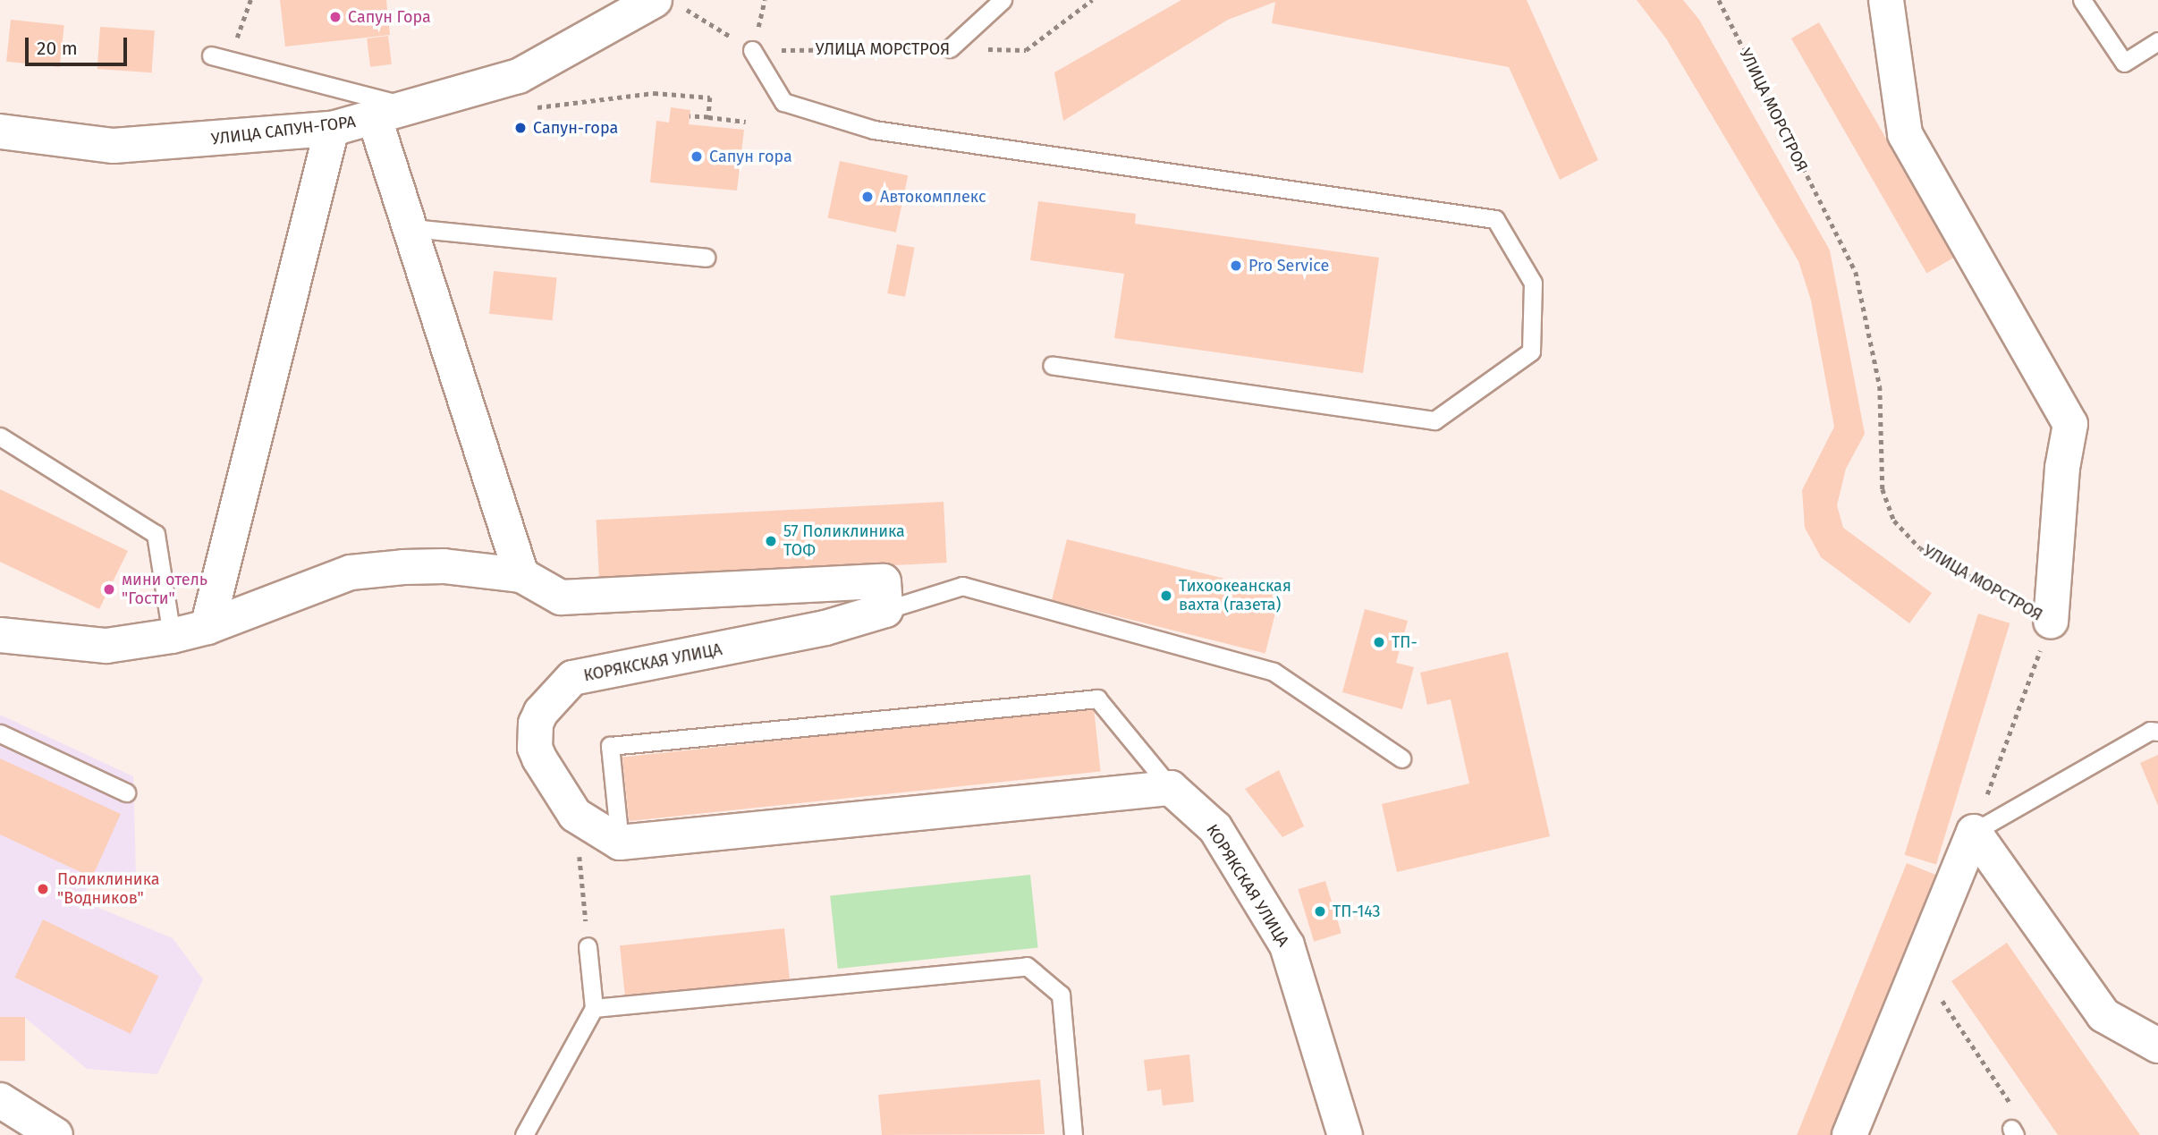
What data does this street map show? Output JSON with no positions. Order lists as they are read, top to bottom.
{
  "streets": {
    "street": ["УЛИЦА САПУН-ГОРА", "КОРЯКСКАЯ УЛИЦА"],
    "path": ["УЛИЦА МОРСТРОЯ"]
  },
  "places": [
    "Сапун Гора",
    "Сапун-гора",
    "Сапун гора",
    "Автокомплекс",
    "Pro Service",
    "57 Поликлиника ТОФ",
    "мини отель \"Гости\"",
    "Тихоокеанская вахта (газета)",
    "ТП-",
    "Поликлиника \"Водников\"",
    "ТП-143"
  ],
  "scale_bar": "20 m"
}
